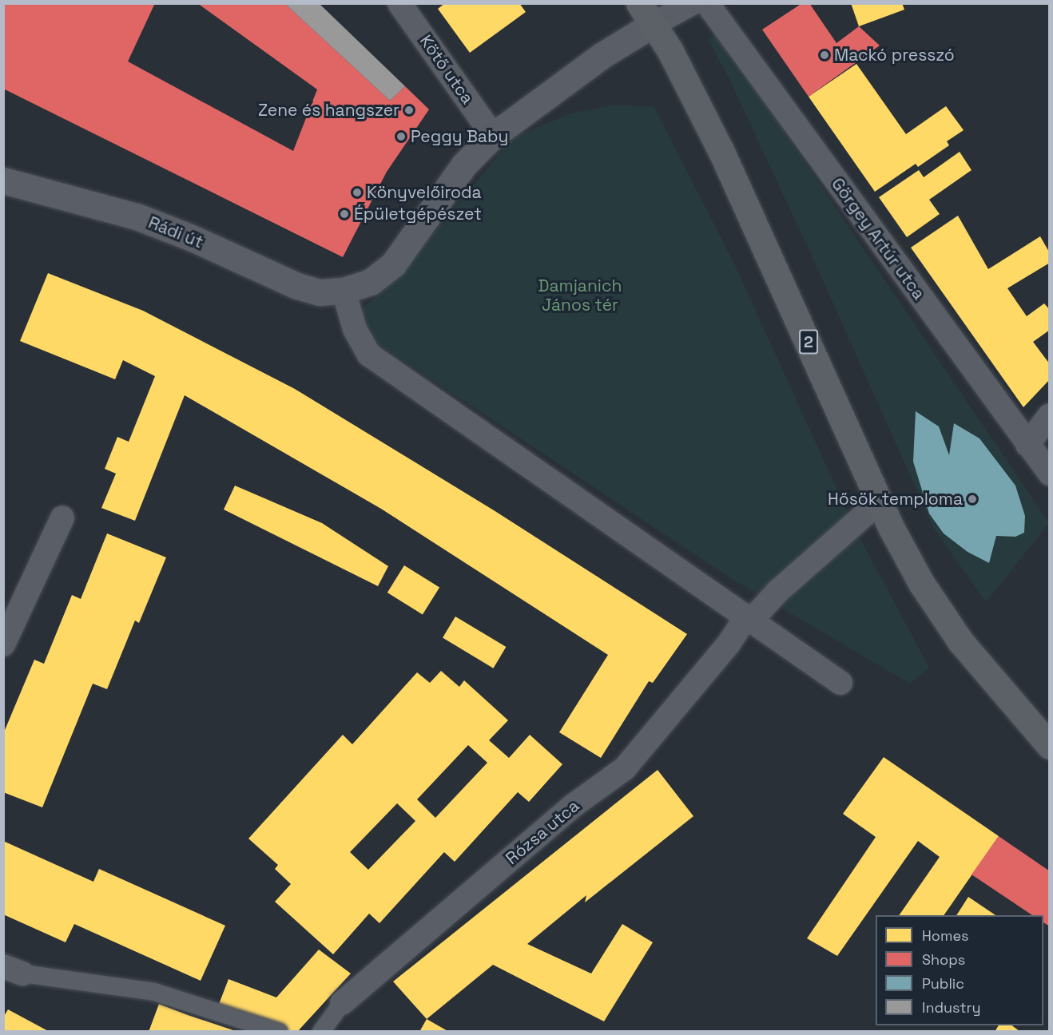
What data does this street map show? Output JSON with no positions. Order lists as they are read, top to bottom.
{
  "streets": {
    "main road": ["2"],
    "street": [
      "Kötő utca",
      "Rádi út",
      "Görgey Artúr utca",
      "Rózsa utca"
    ]
  },
  "parks": ["Damjanich János tér"],
  "places": [
    "Mackó presszó",
    "Zene és hangszer",
    "Peggy Baby",
    "Könyvelőiroda",
    "Épületgépészet",
    "Hősök temploma"
  ],
  "legend": [
    "Homes",
    "Shops",
    "Public",
    "Industry"
  ]
}
